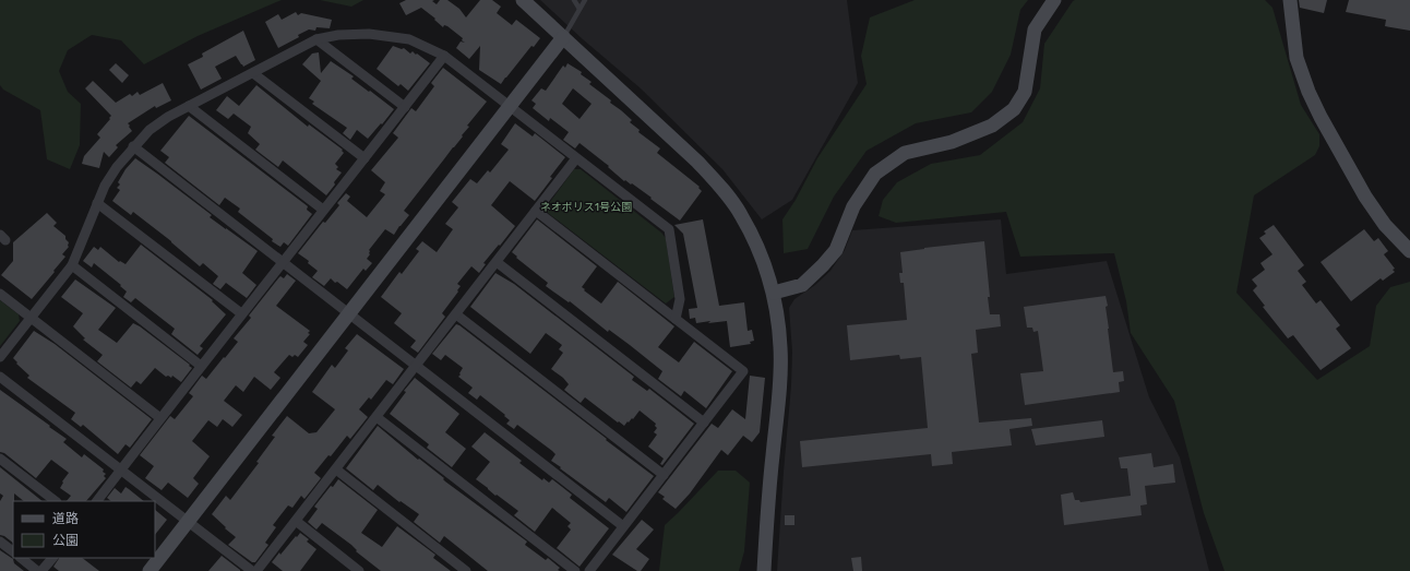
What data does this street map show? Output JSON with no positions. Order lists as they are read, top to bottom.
{
  "parks": ["ネオポリス1号公園"],
  "legend": ["道路", "公園"]
}
